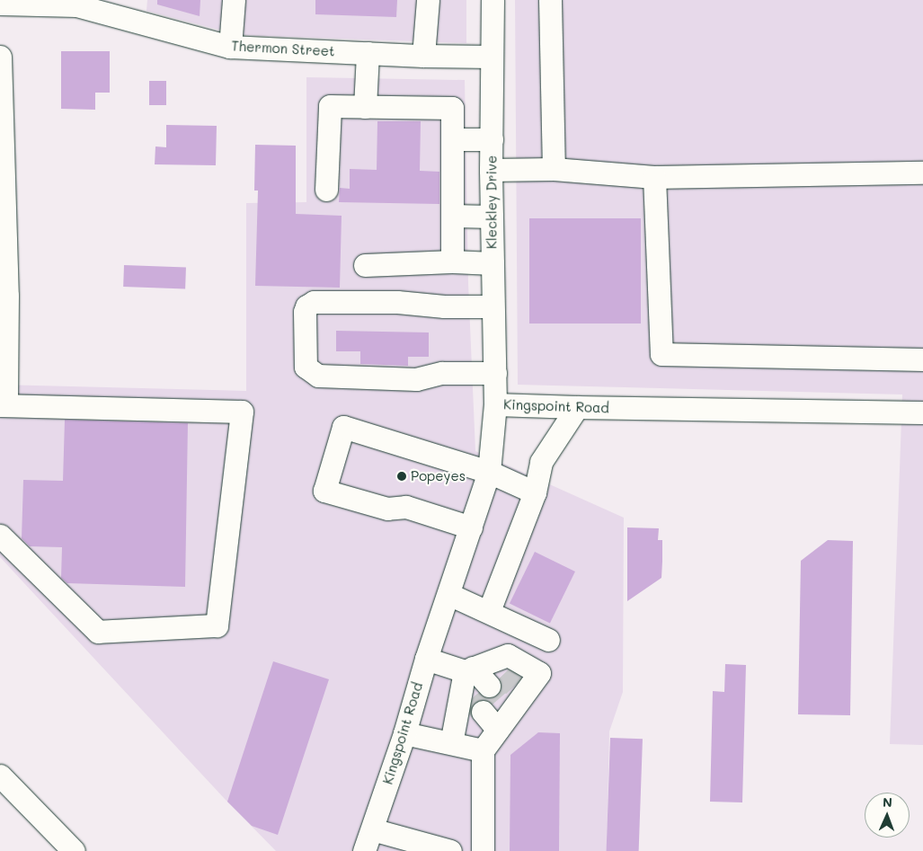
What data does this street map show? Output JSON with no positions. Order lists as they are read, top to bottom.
{
  "streets": {
    "street": ["Thermon Street", "Kleckley Drive", "Kingspoint Road"]
  },
  "crossings": [
    ["Thermon Street", "Kleckley Drive"],
    ["Kleckley Drive", "Kingspoint Road"]
  ],
  "places": ["Popeyes"],
  "north": "top"
}
